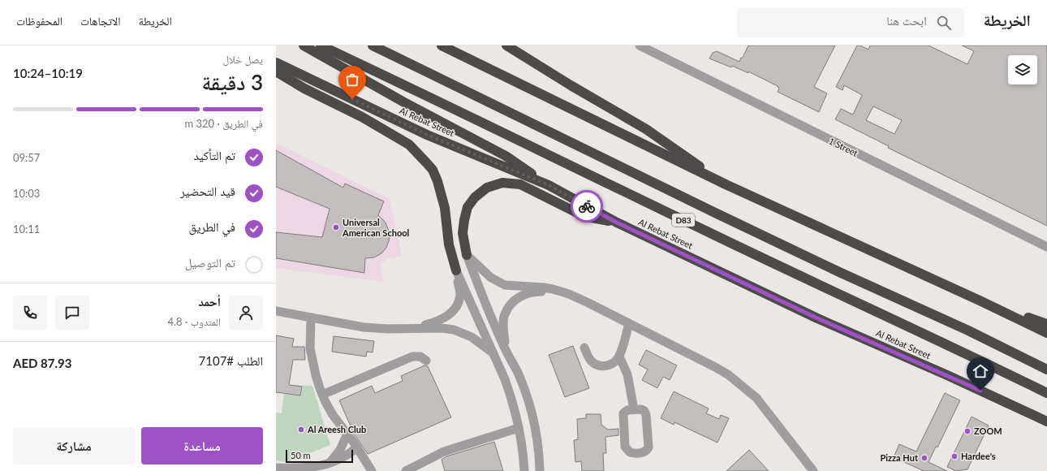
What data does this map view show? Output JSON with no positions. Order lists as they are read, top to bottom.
{
  "streets": {
    "highway": ["Al Rebat Street", "D83"],
    "street": ["1 Street"]
  },
  "places": [
    "Universal American School",
    "Al Areesh Club",
    "ZOOM",
    "Hardee's",
    "Pizza Hut"
  ],
  "scale_bar": "50 m",
  "page": {
    "header": "الخريطة",
    "search": "ابحث هنا",
    "nav": ["الخريطة", "الاتجاهات", "المحفوظات"],
    "heading": ["3 دقيقة", "يصل خلال", "10:19–10:24"],
    "panel": [
      "أحمد",
      "المندوب · 4.8",
      "الطلب #7107",
      "AED 87.93"
    ],
    "bar": "في الطريق · 320 m",
    "list": [
      ["تم التأكيد", "09:57"],
      ["قيد التحضير", "10:03"],
      ["في الطريق", "10:11"],
      "تم التوصيل"
    ],
    "buttons": ["مساعدة", "مشاركة"],
    "scale": "50 m"
  }
}
